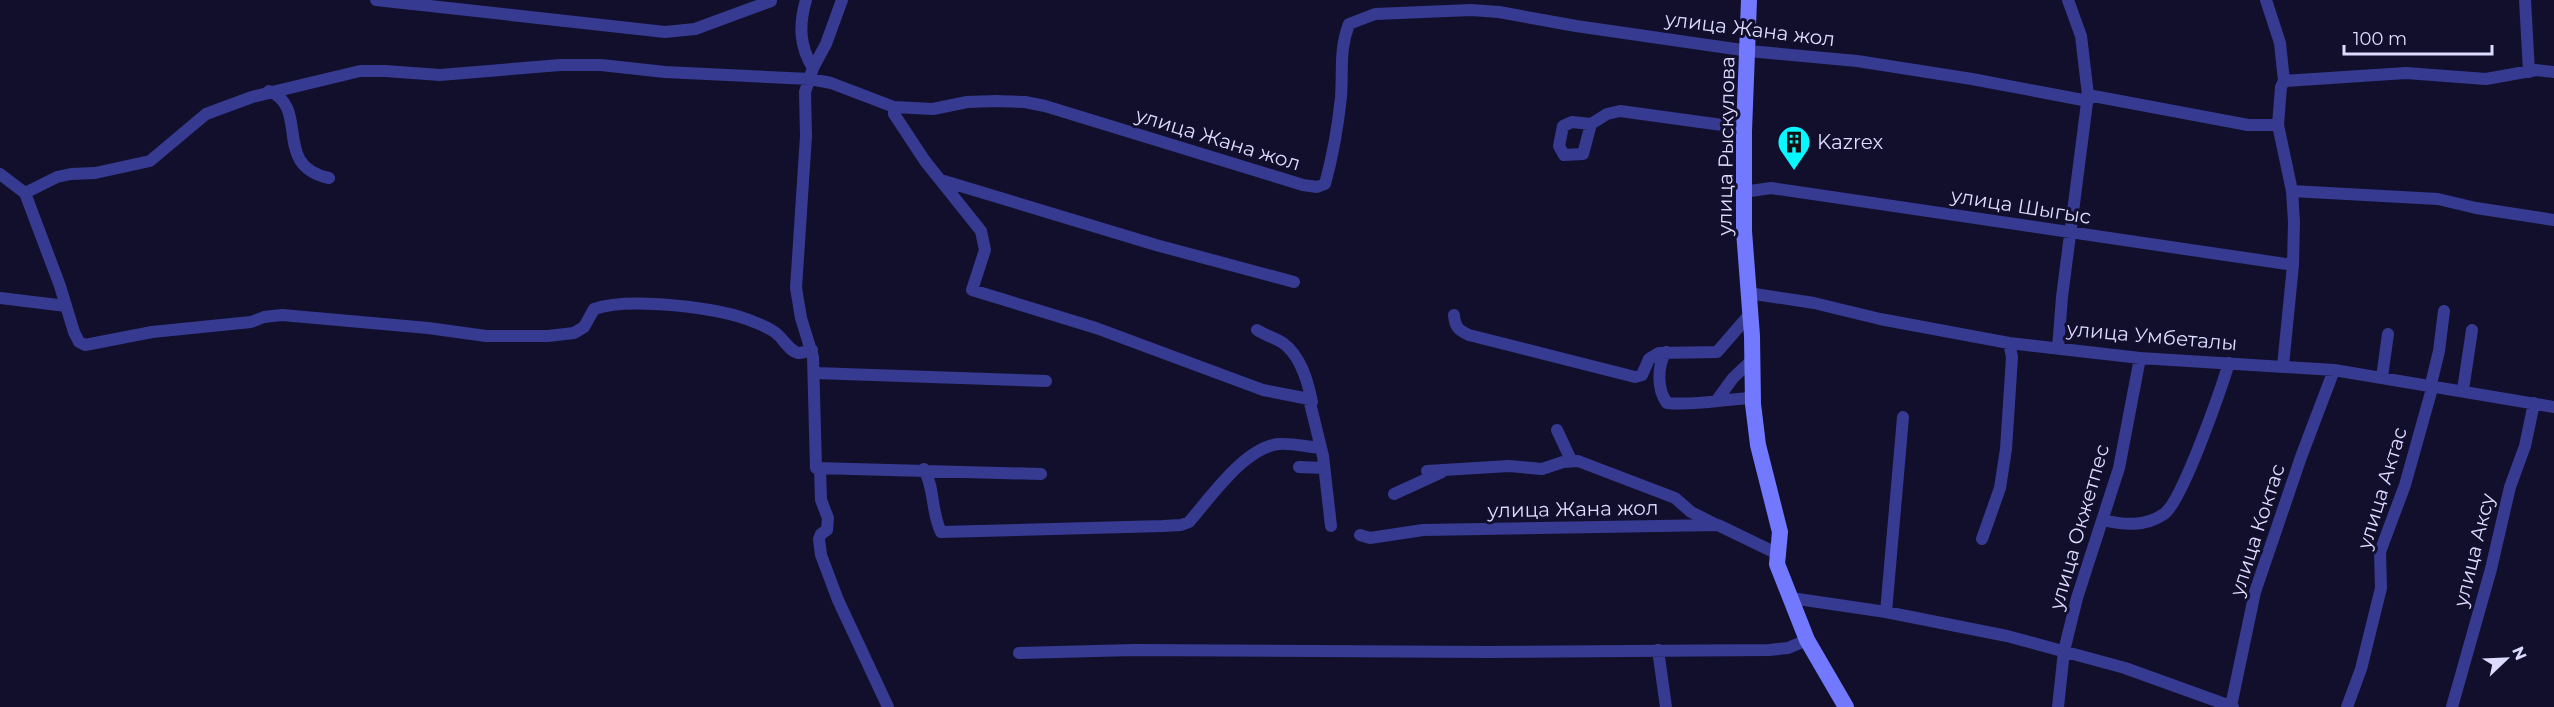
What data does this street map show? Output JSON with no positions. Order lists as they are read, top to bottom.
{
  "streets": {
    "street": [
      "улица Жана жол",
      "улица Рыскулова",
      "улица Шыгыс",
      "улица Умбеталы",
      "улица Актас",
      "улица Окжетпес",
      "улица Коктас",
      "улица Аксу"
    ]
  },
  "crossings": [
    ["улица Жана жол", "улица Рыскулова"],
    ["улица Рыскулова", "улица Шыгыс"],
    ["улица Рыскулова", "улица Умбеталы"],
    ["улица Умбеталы", "улица Актас"],
    ["улица Умбеталы", "улица Окжетпес"],
    ["улица Умбеталы", "улица Коктас"],
    ["улица Умбеталы", "улица Аксу"]
  ],
  "places": {
    "building": ["Kazrex"]
  },
  "scale_bar": "100 m",
  "north": "top right"
}
